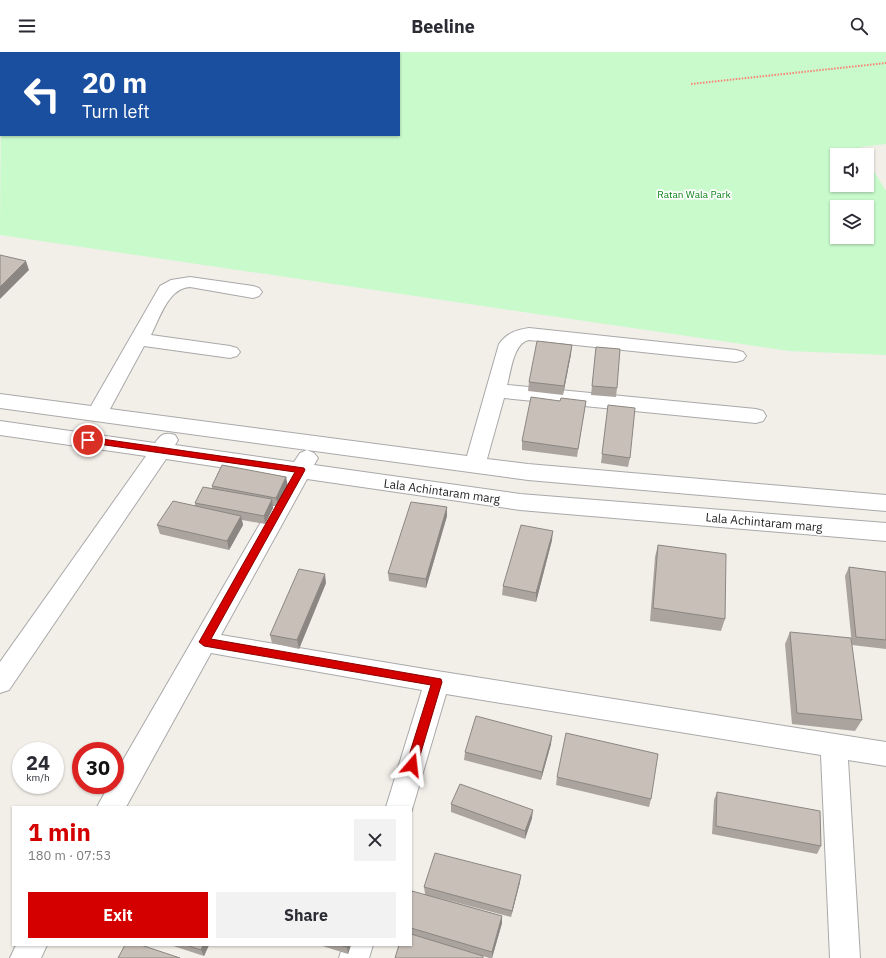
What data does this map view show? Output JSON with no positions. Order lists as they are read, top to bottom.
{
  "streets": {
    "street": ["Lala Achintaram marg"]
  },
  "parks": ["Ratan Wala Park"],
  "page": {
    "header": "Beeline",
    "turn": ["20 m", "Turn left"],
    "speed": "24 km/h",
    "limit": "30",
    "heading": ["1 min", "180 m · 07:53"],
    "buttons": ["Exit", "Share"]
  }
}
